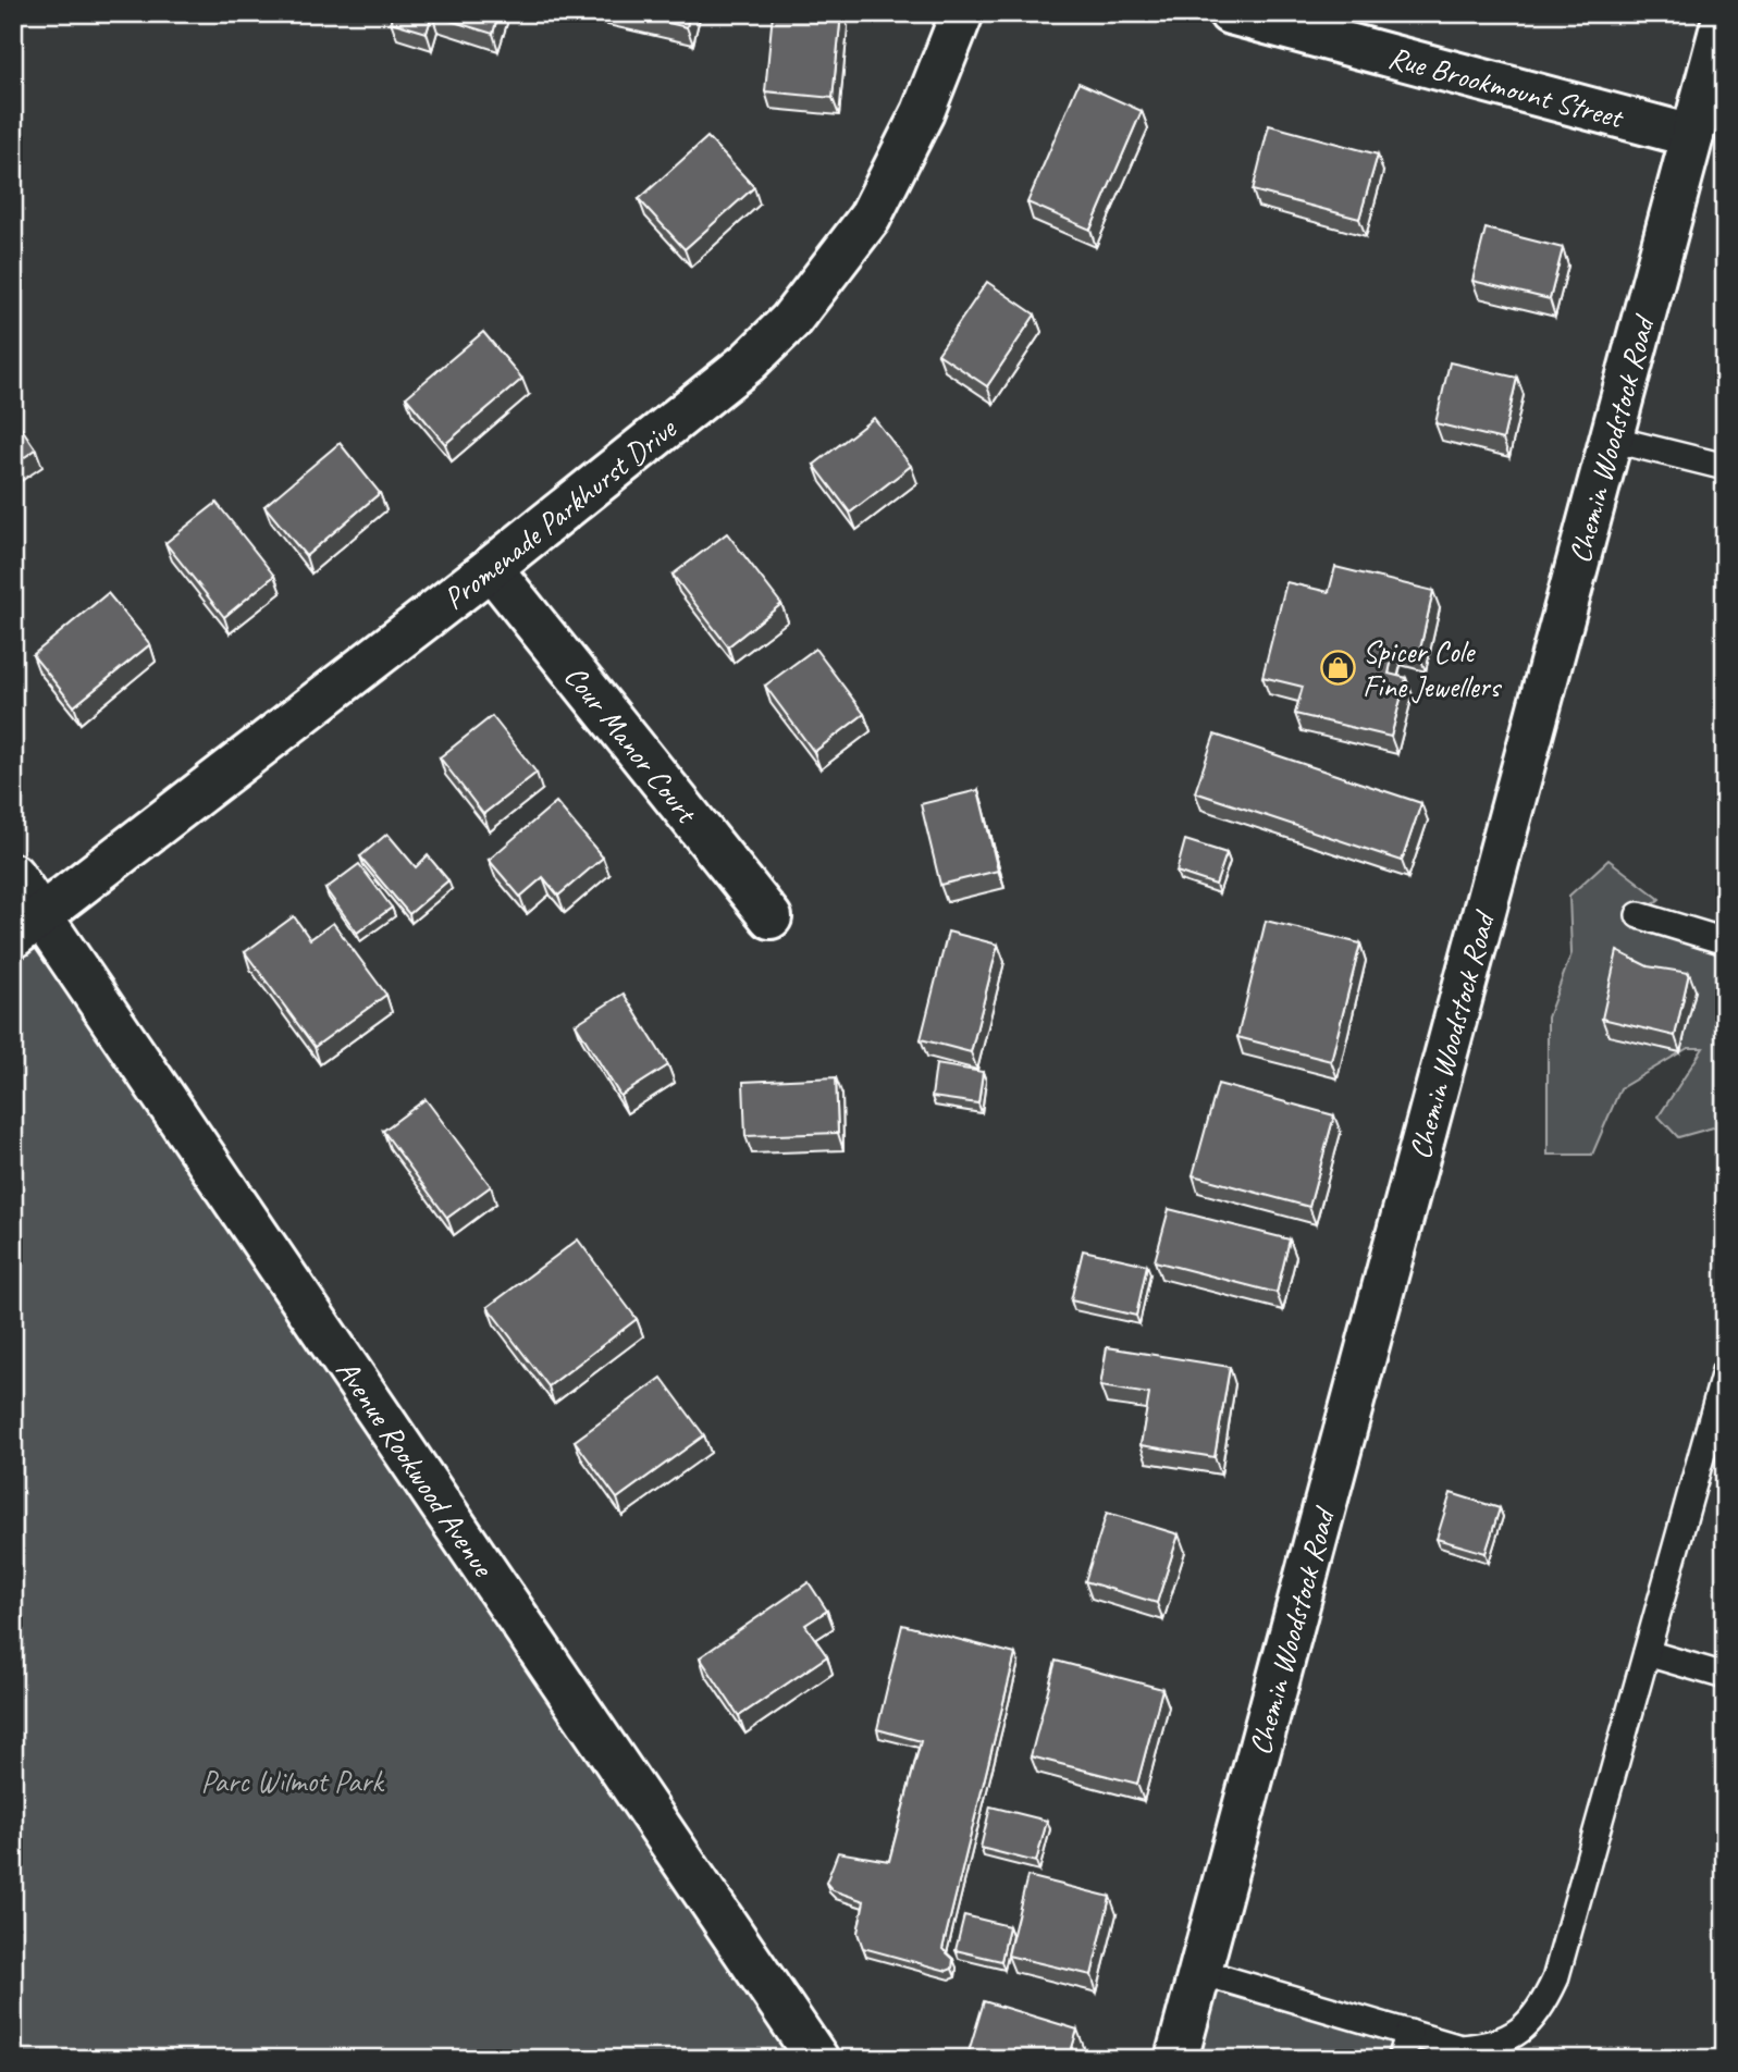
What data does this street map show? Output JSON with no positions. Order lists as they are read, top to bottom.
{
  "streets": {
    "street": [
      "Rue Brookmount Street",
      "Chemin Woodstock Road",
      "Promenade Parkhurst Drive",
      "Cour Manor Court",
      "Avenue Rookwood Avenue"
    ]
  },
  "crossings": [
    ["Rue Brookmount Street", "Chemin Woodstock Road"],
    ["Promenade Parkhurst Drive", "Cour Manor Court"],
    ["Promenade Parkhurst Drive", "Avenue Rookwood Avenue"]
  ],
  "parks": ["Parc Wilmot Park"],
  "places": {
    "shop": ["Spicer Cole Fine Jewellers"]
  }
}
